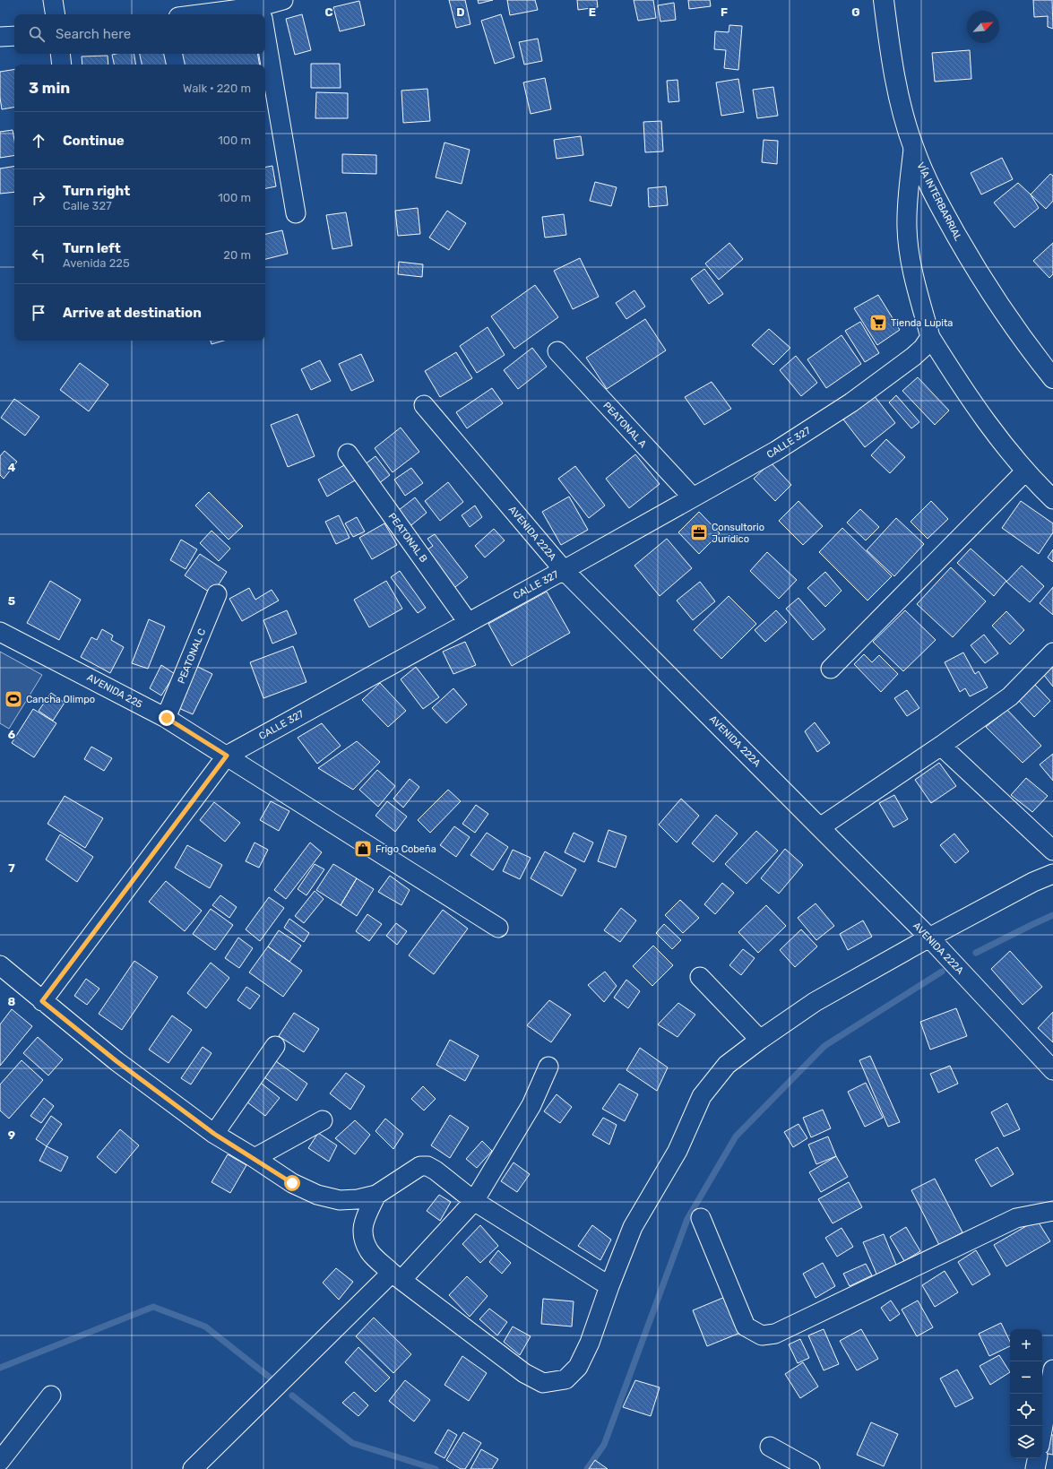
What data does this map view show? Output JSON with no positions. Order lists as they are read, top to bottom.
{
  "streets": {
    "main road": ["VÍA INTERBARRIAL"],
    "street": [
      "PEATONAL A",
      "CALLE 327",
      "AVENIDA 222A",
      "PEATONAL B",
      "PEATONAL C",
      "AVENIDA 225"
    ]
  },
  "crossings": [
    ["PEATONAL A", "CALLE 327"],
    ["CALLE 327", "AVENIDA 222A"],
    ["CALLE 327", "PEATONAL B"],
    ["CALLE 327", "AVENIDA 225"],
    ["PEATONAL C", "AVENIDA 225"]
  ],
  "places": {
    "supermarket": ["Tienda Lupita"],
    "office": ["Consultorio Jurídico"],
    "sports": ["Cancha Olimpo"],
    "shop": ["Frigo Cobeña"]
  },
  "north": "top right",
  "page": {
    "search": "Search here",
    "heading": ["3 min", "Walk · 220 m"],
    "list": [
      ["Continue", "100 m"],
      ["Turn right", "Calle 327", "100 m"],
      ["Turn left", "Avenida 225", "20 m"],
      "Arrive at destination"
    ],
    "map_buttons": ["+", "−"]
  },
  "grid": {
    "columns": [
      "C",
      "D",
      "E",
      "F",
      "G"
    ],
    "rows": [
      "4",
      "5",
      "6",
      "7",
      "8",
      "9"
    ]
  }
}
